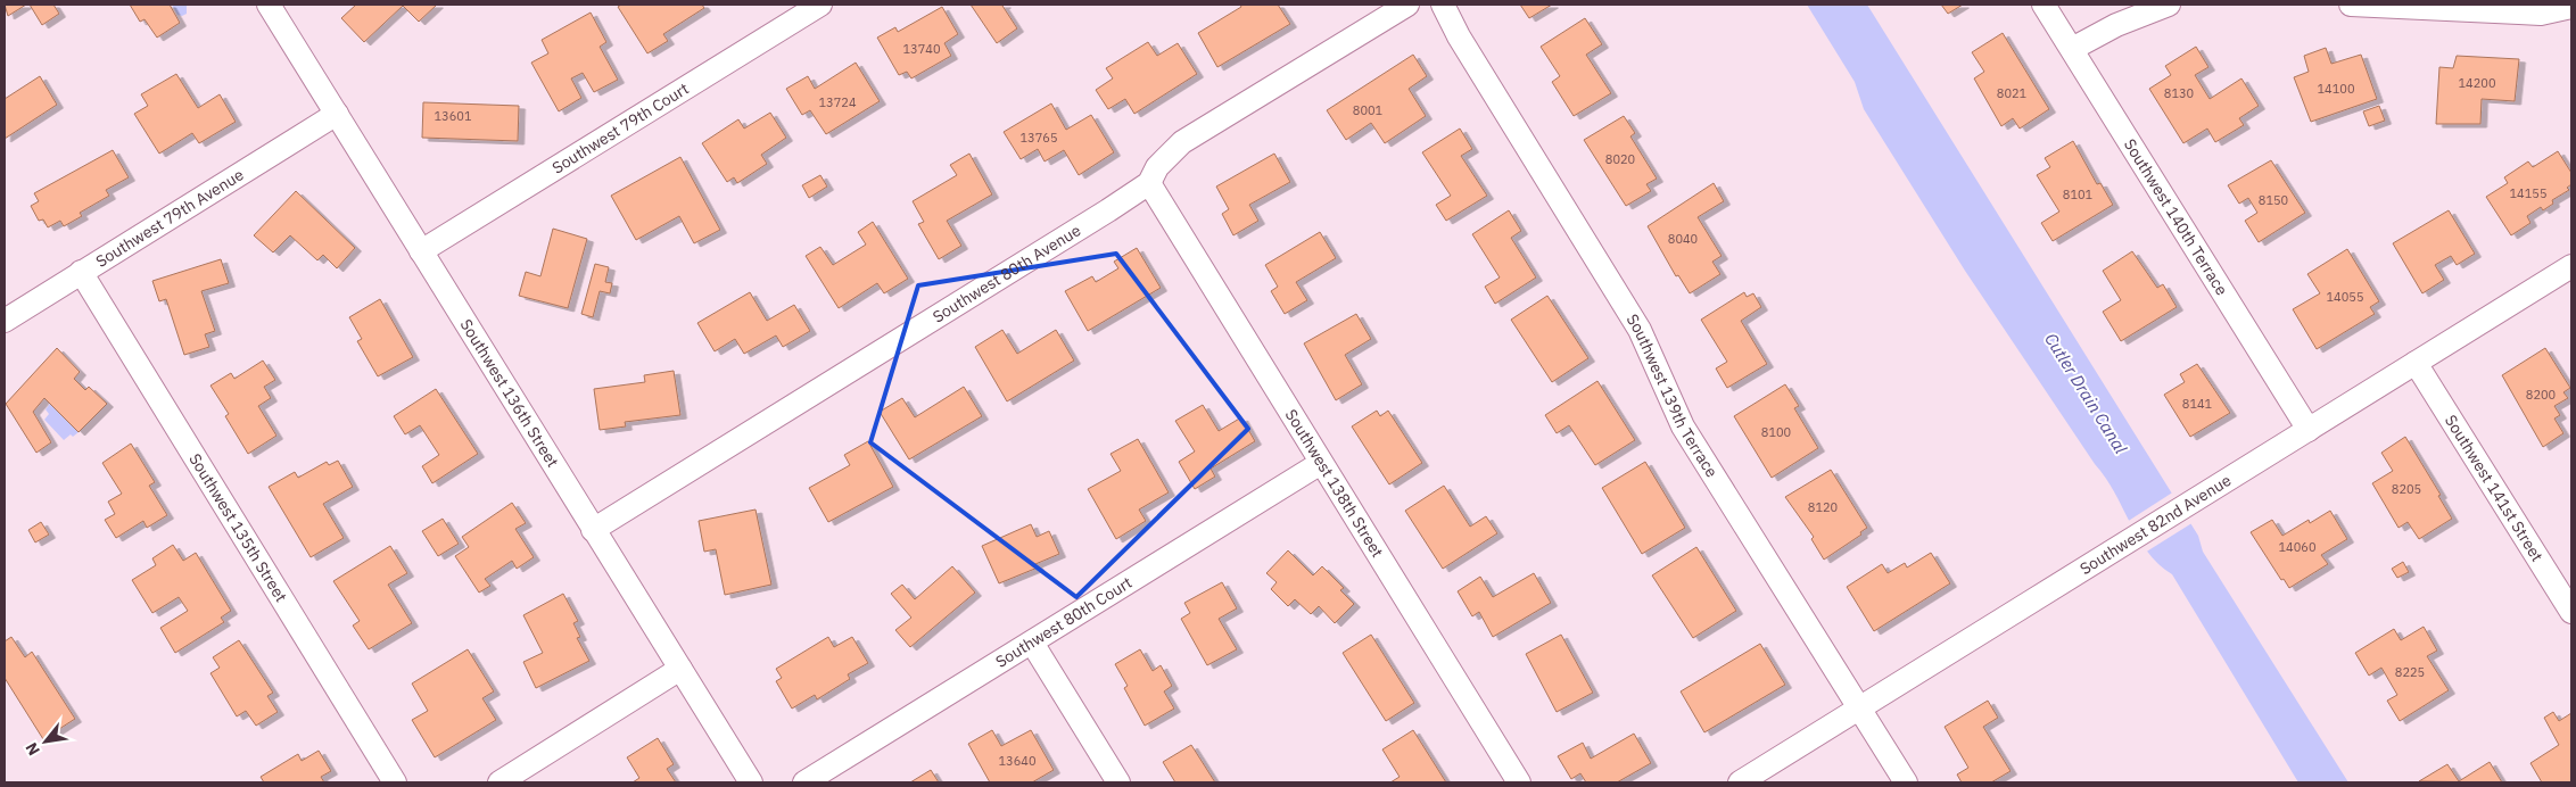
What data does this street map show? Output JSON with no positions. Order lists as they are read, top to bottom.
{
  "streets": {
    "street": [
      "Southwest 79th Court",
      "Southwest 79th Avenue",
      "Southwest 140th Terrace",
      "Southwest 80th Avenue",
      "Southwest 136th Street",
      "Southwest 139th Terrace",
      "Southwest 138th Street",
      "Southwest 141st Street",
      "Southwest 82nd Avenue",
      "Southwest 135th Street",
      "Southwest 80th Court"
    ]
  },
  "crossings": [
    ["Southwest 79th Court", "Southwest 136th Street"],
    ["Southwest 79th Avenue", "Southwest 136th Street"],
    ["Southwest 79th Avenue", "Southwest 135th Street"],
    ["Southwest 140th Terrace", "Southwest 82nd Avenue"],
    ["Southwest 80th Avenue", "Southwest 136th Street"],
    ["Southwest 80th Avenue", "Southwest 138th Street"],
    ["Southwest 139th Terrace", "Southwest 82nd Avenue"],
    ["Southwest 138th Street", "Southwest 80th Court"],
    ["Southwest 141st Street", "Southwest 82nd Avenue"]
  ],
  "water": ["Cutler Drain Canal"],
  "house_numbers": [
    "13740",
    "14200",
    "14100",
    "8021",
    "8130",
    "13724",
    "8001",
    "13601",
    "13765",
    "8020",
    "14155",
    "8101",
    "8150",
    "8040",
    "14055",
    "8200",
    "8141",
    "8100",
    "8205",
    "8120",
    "14060",
    "8225",
    "13640"
  ],
  "north": "bottom left"
}
